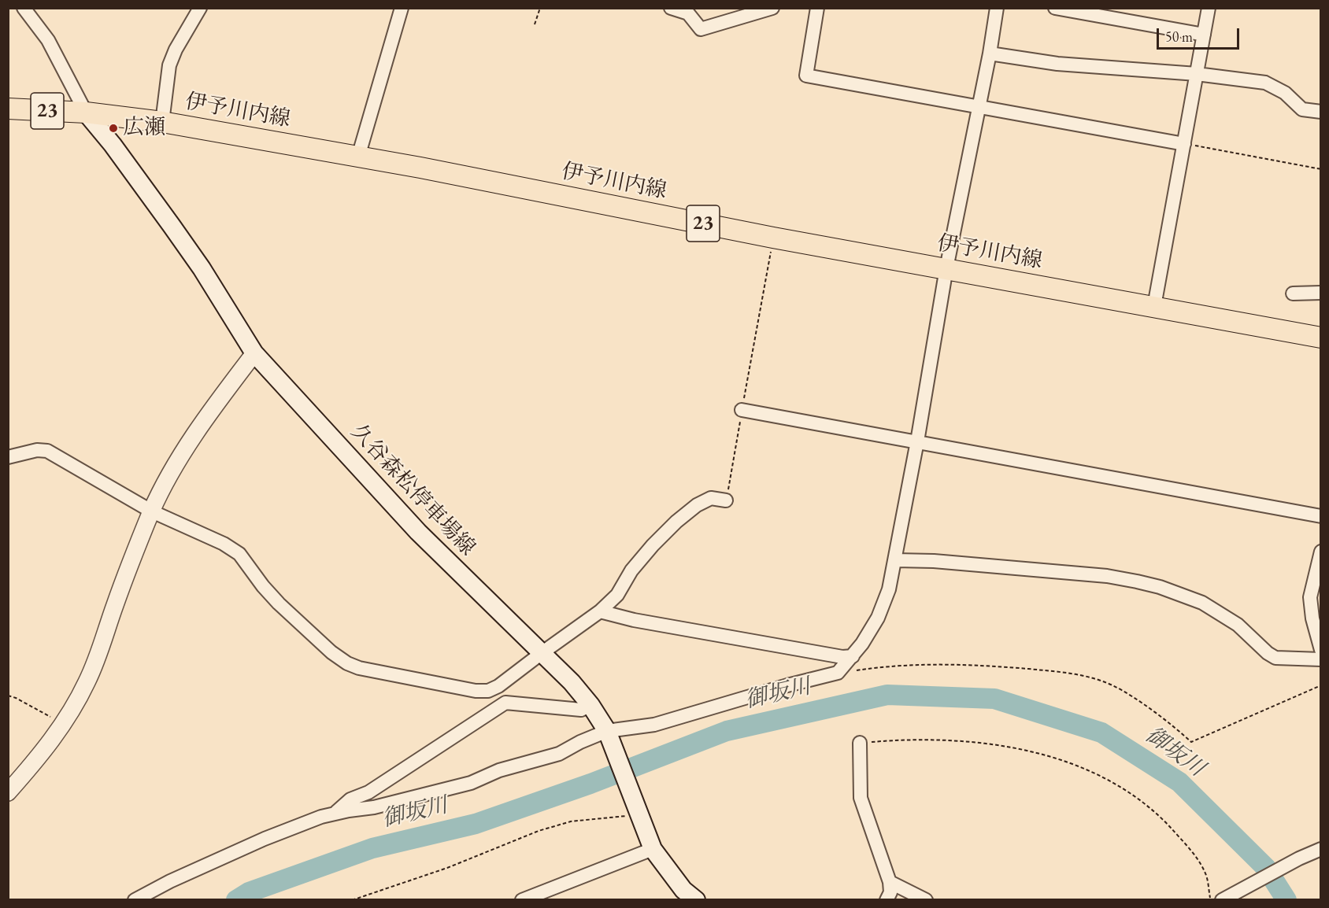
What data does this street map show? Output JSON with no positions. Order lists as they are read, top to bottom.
{
  "streets": {
    "main road": ["23", "伊予川内線", "久谷森松停車場線"]
  },
  "crossings": [
    ["伊予川内線", "久谷森松停車場線"]
  ],
  "water": ["御坂川"],
  "places": ["広瀬"],
  "scale_bar": "50 m"
}
